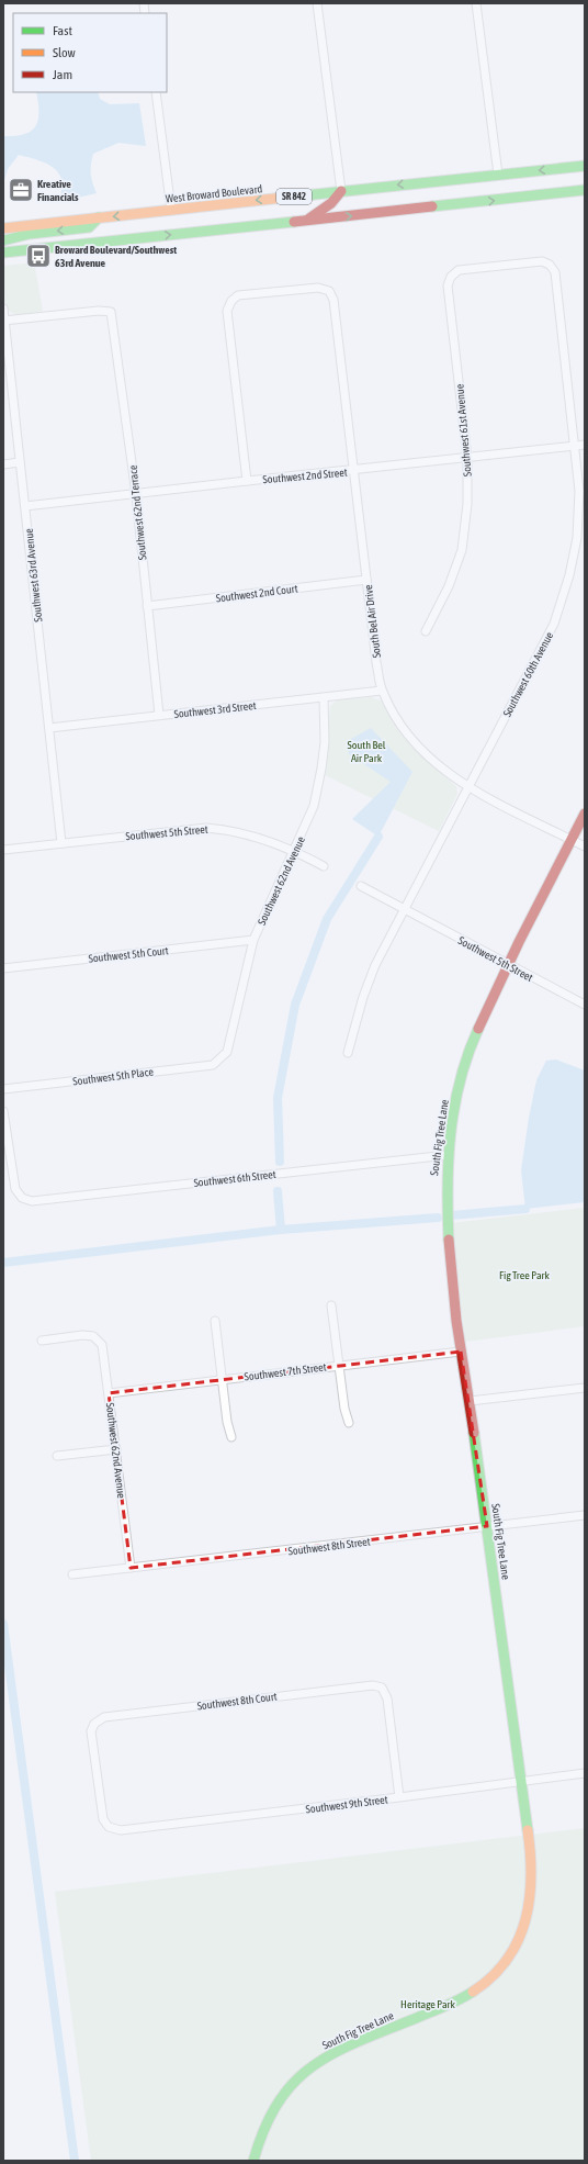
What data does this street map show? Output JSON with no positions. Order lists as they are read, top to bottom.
{
  "streets": {
    "street": [
      "West Broward Boulevard",
      "SR 842",
      "Southwest 61st Avenue",
      "Southwest 2nd Street",
      "Southwest 62nd Terrace",
      "Southwest 63rd Avenue",
      "Southwest 2nd Court",
      "South Bel Air Drive",
      "Southwest 60th Avenue",
      "Southwest 3rd Street",
      "Southwest 5th Street",
      "Southwest 62nd Avenue",
      "Southwest 5th Court",
      "Southwest 5th Place",
      "South Fig Tree Lane",
      "Southwest 6th Street",
      "Southwest 7th Street",
      "Southwest 8th Street",
      "Southwest 8th Court",
      "Southwest 9th Street"
    ]
  },
  "crossings": [
    ["Southwest 61st Avenue", "Southwest 2nd Street"],
    ["Southwest 61st Avenue", "Southwest 60th Avenue"],
    ["Southwest 2nd Street", "Southwest 62nd Terrace"],
    ["Southwest 2nd Street", "Southwest 63rd Avenue"],
    ["Southwest 2nd Street", "South Bel Air Drive"],
    ["Southwest 2nd Street", "Southwest 60th Avenue"],
    ["Southwest 62nd Terrace", "Southwest 63rd Avenue"],
    ["Southwest 62nd Terrace", "Southwest 2nd Court"],
    ["Southwest 62nd Terrace", "Southwest 3rd Street"],
    ["Southwest 63rd Avenue", "Southwest 3rd Street"],
    ["Southwest 63rd Avenue", "Southwest 5th Street"],
    ["Southwest 2nd Court", "South Bel Air Drive"],
    ["South Bel Air Drive", "Southwest 60th Avenue"],
    ["South Bel Air Drive", "Southwest 3rd Street"],
    ["South Bel Air Drive", "South Fig Tree Lane"],
    ["Southwest 60th Avenue", "Southwest 5th Street"],
    ["Southwest 3rd Street", "Southwest 62nd Avenue"],
    ["Southwest 5th Street", "Southwest 62nd Avenue"],
    ["Southwest 5th Street", "South Fig Tree Lane"],
    ["Southwest 62nd Avenue", "Southwest 5th Court"],
    ["Southwest 62nd Avenue", "Southwest 5th Place"],
    ["Southwest 62nd Avenue", "Southwest 7th Street"],
    ["Southwest 62nd Avenue", "Southwest 8th Street"],
    ["South Fig Tree Lane", "Southwest 6th Street"],
    ["South Fig Tree Lane", "Southwest 7th Street"],
    ["South Fig Tree Lane", "Southwest 8th Street"],
    ["South Fig Tree Lane", "Southwest 9th Street"],
    ["Southwest 8th Court", "Southwest 9th Street"]
  ],
  "parks": ["South Bel Air Park", "Fig Tree Park", "Heritage Park"],
  "places": {
    "office": ["Kreative Financials"],
    "bus stop": ["Broward Boulevard/Southwest 63rd Avenue"]
  },
  "legend": ["Fast", "Slow", "Jam"]
}
